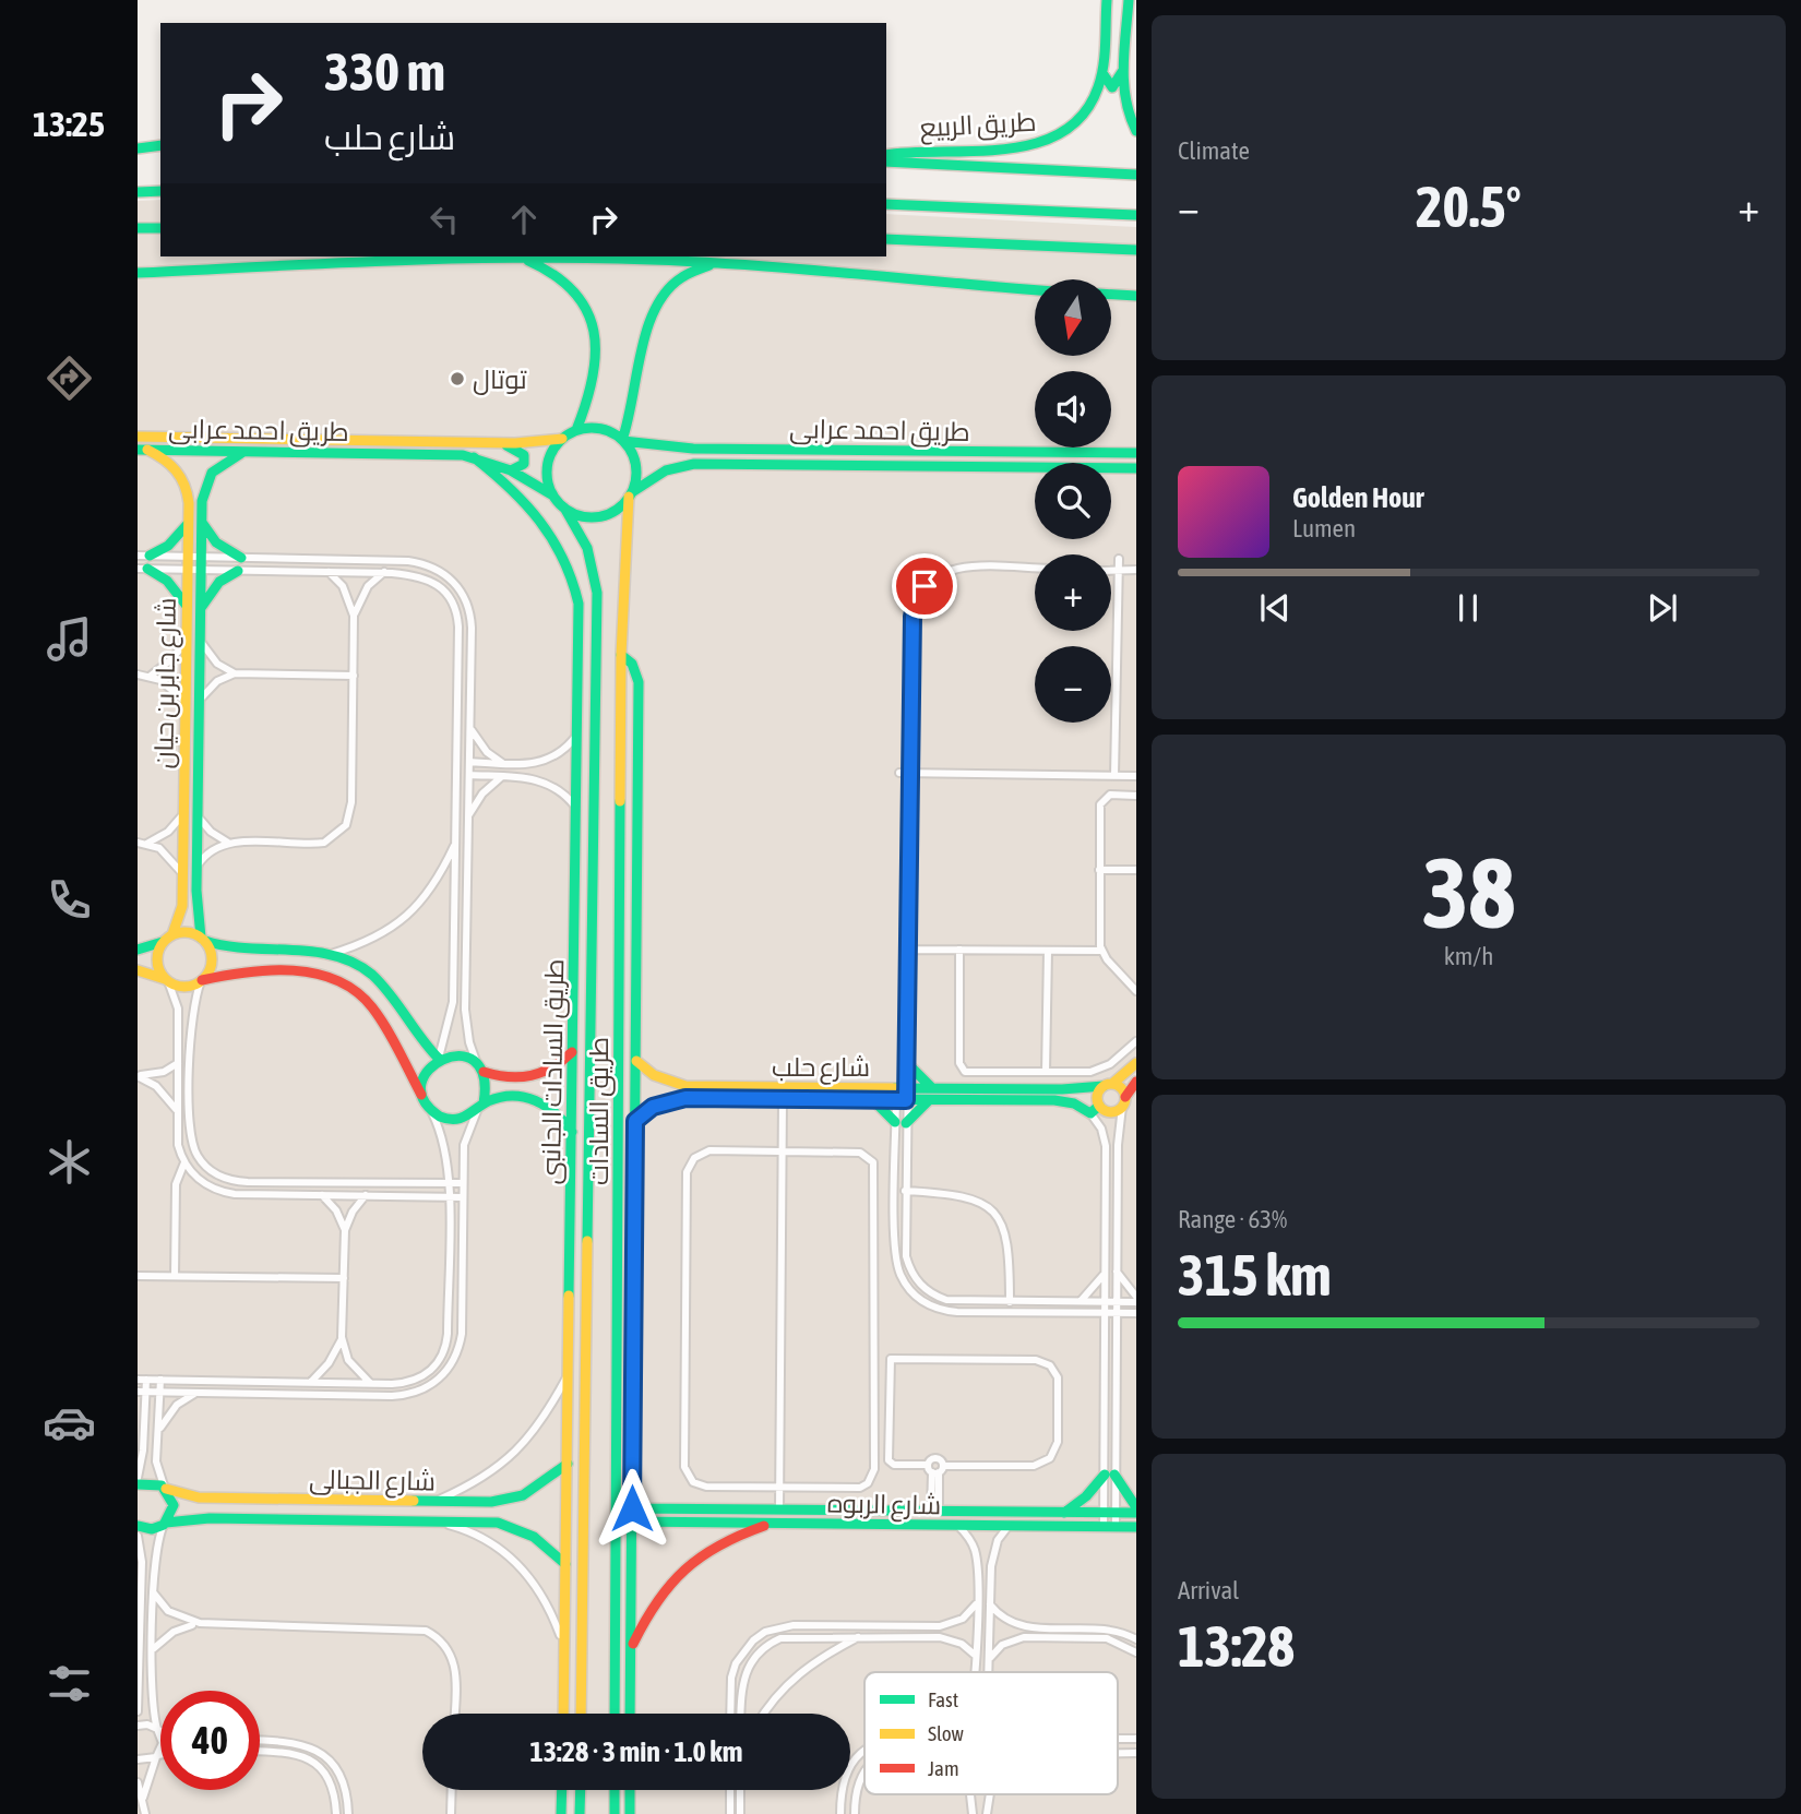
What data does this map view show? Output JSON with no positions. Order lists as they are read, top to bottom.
{
  "streets": {
    "main road": [
      "طريق الربيع",
      "طريق احمد عرابى",
      "شارع جابر بن حيان",
      "شارع حلب",
      "طريق السادات الجانبى",
      "طريق السادات",
      "شارع الجبالى",
      "شارع الربوه"
    ]
  },
  "crossings": [
    ["طريق احمد عرابى", "شارع جابر بن حيان"],
    ["طريق احمد عرابى", "طريق السادات الجانبى"],
    ["طريق احمد عرابى", "طريق السادات"],
    ["طريق السادات الجانبى", "شارع الجبالى"]
  ],
  "places": ["توتال"],
  "legend": ["Fast", "Slow", "Jam"],
  "north": "bottom",
  "page": {
    "tabs": "13:25",
    "tile": [
      "Climate",
      ["38", "km/h"],
      ["Range · 63%", "315 km"],
      ["Arrival", "13:28"]
    ],
    "turn": ["330 m", "شارع حلب"],
    "heat": ["−", "20.5°", "+"],
    "map_buttons": ["+", "−"],
    "song": ["Golden Hour", "Lumen"],
    "limit": "40",
    "trip": "13:28 · 3 min · 1.0 km"
  }
}
